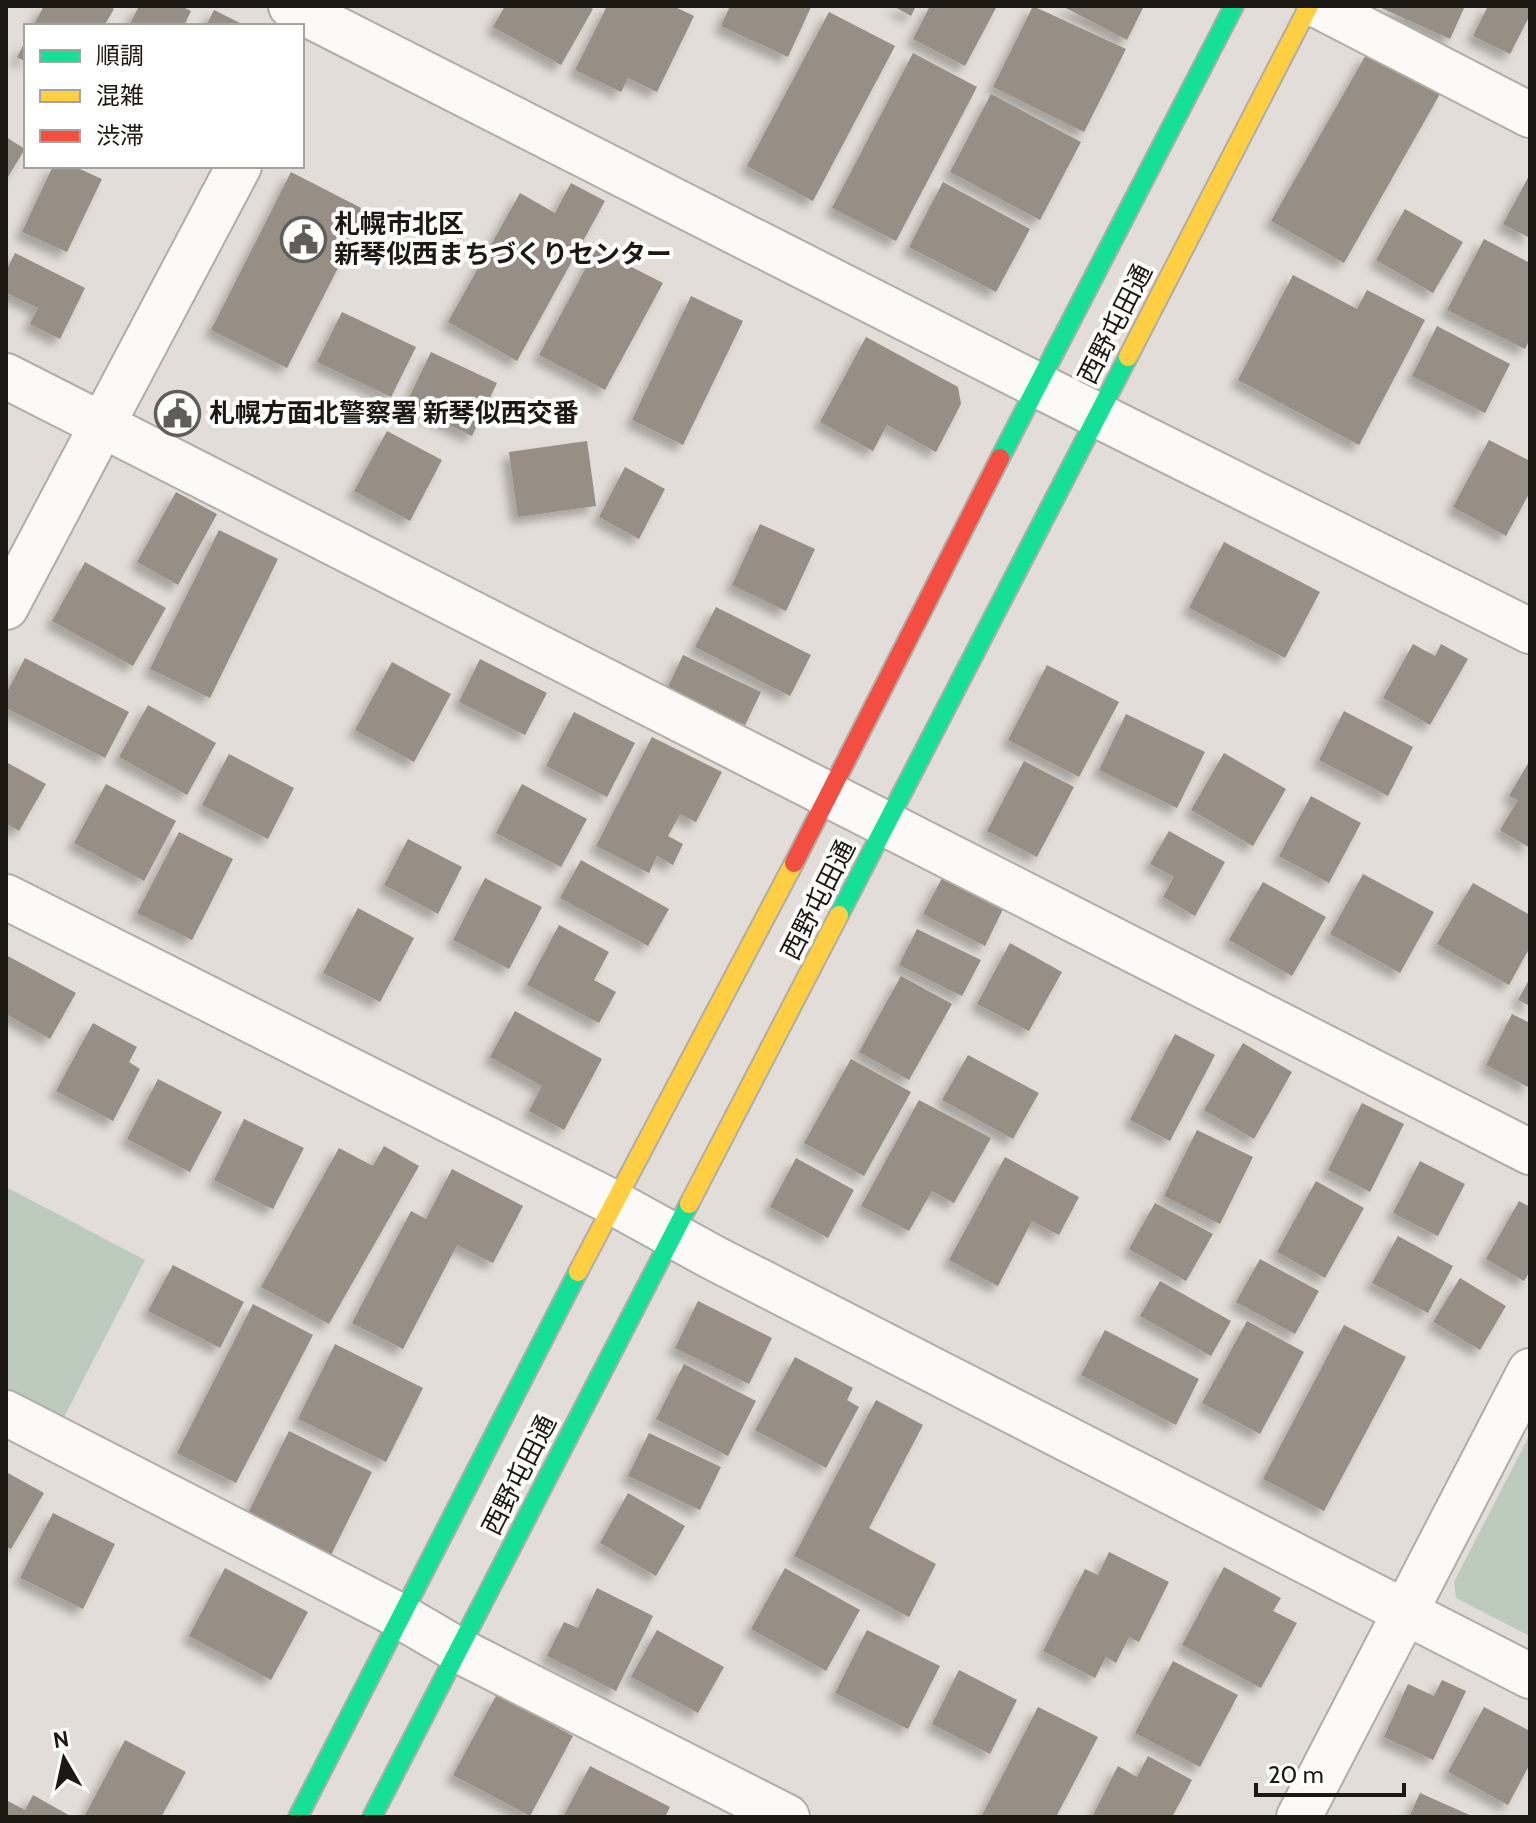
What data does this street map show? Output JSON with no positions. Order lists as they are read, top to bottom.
{
  "streets": {
    "street": ["西野屯田通"]
  },
  "places": {
    "public building": ["札幌市北区 新琴似西まちづくりセンター", "札幌方面北警察署 新琴似西交番"]
  },
  "legend": ["順調", "混雑", "渋滞"],
  "scale_bar": "20 m",
  "north": "top"
}
